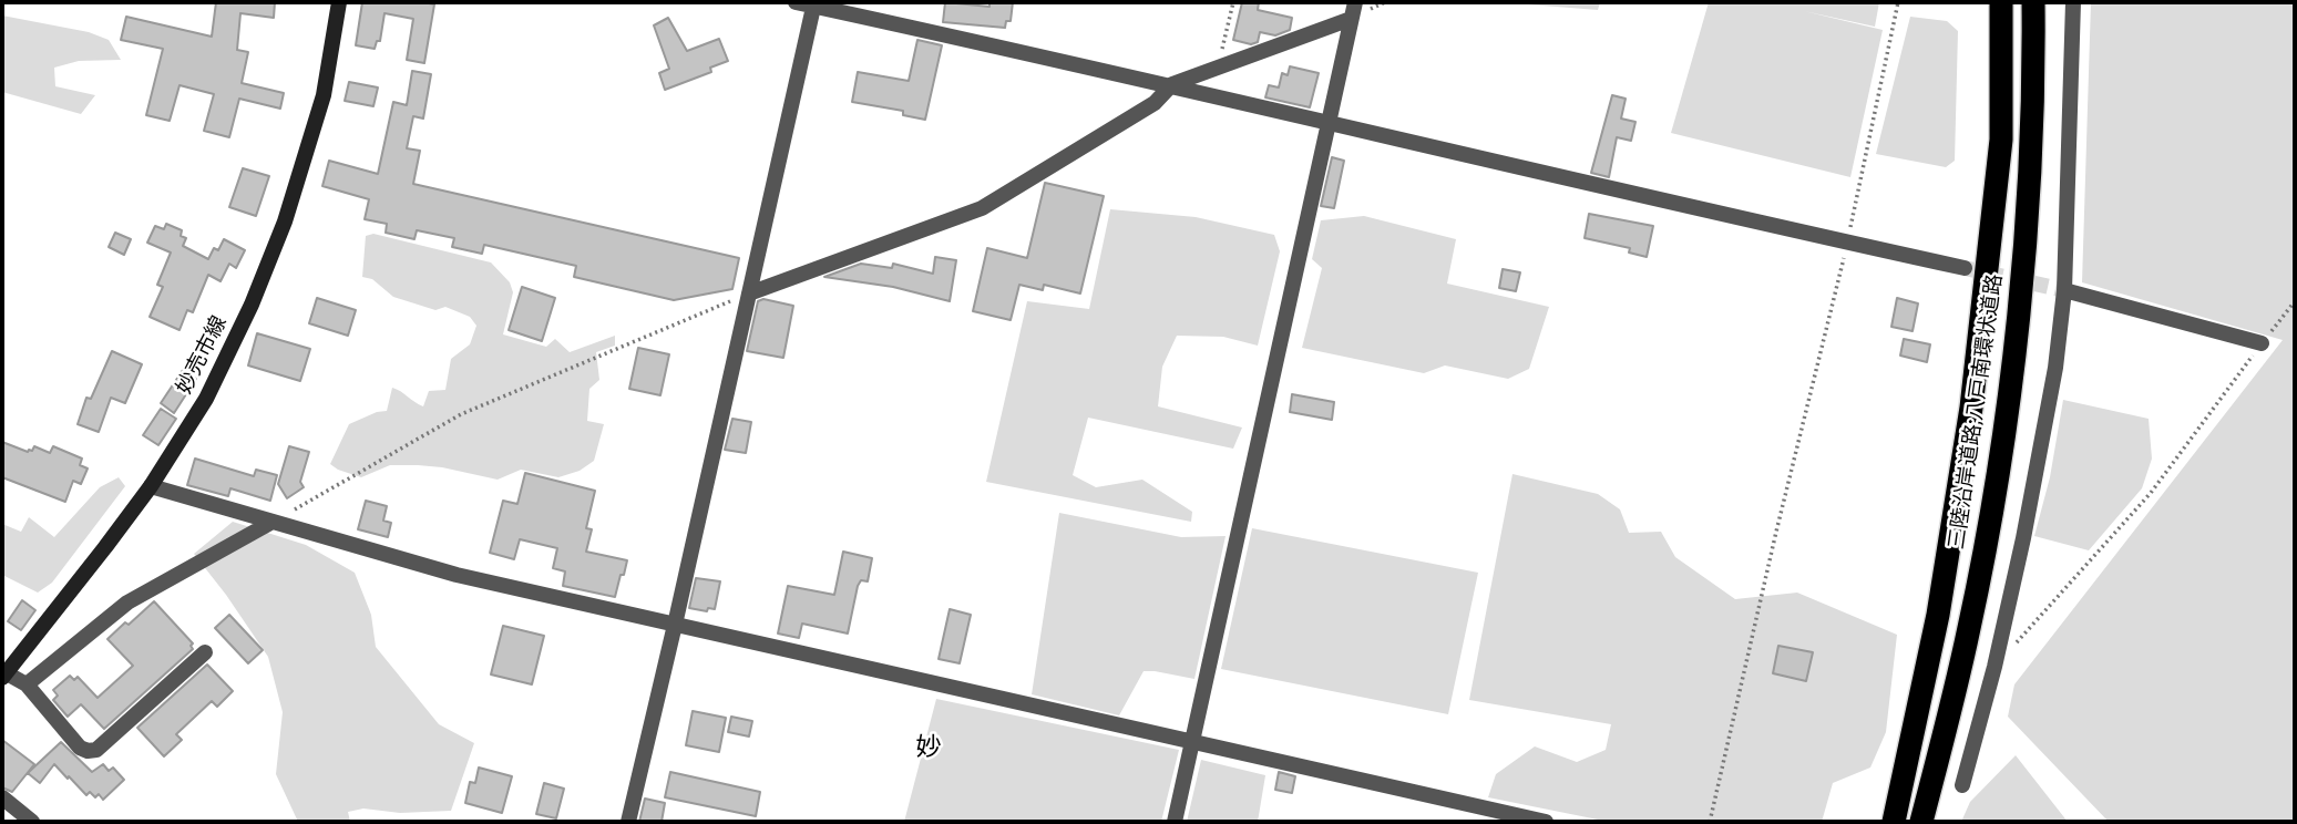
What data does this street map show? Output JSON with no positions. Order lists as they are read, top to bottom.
{
  "streets": {
    "highway": ["三陸沿岸道路;八戸南環状道路"],
    "main road": ["妙売市線"]
  },
  "districts": ["妙"]
}
